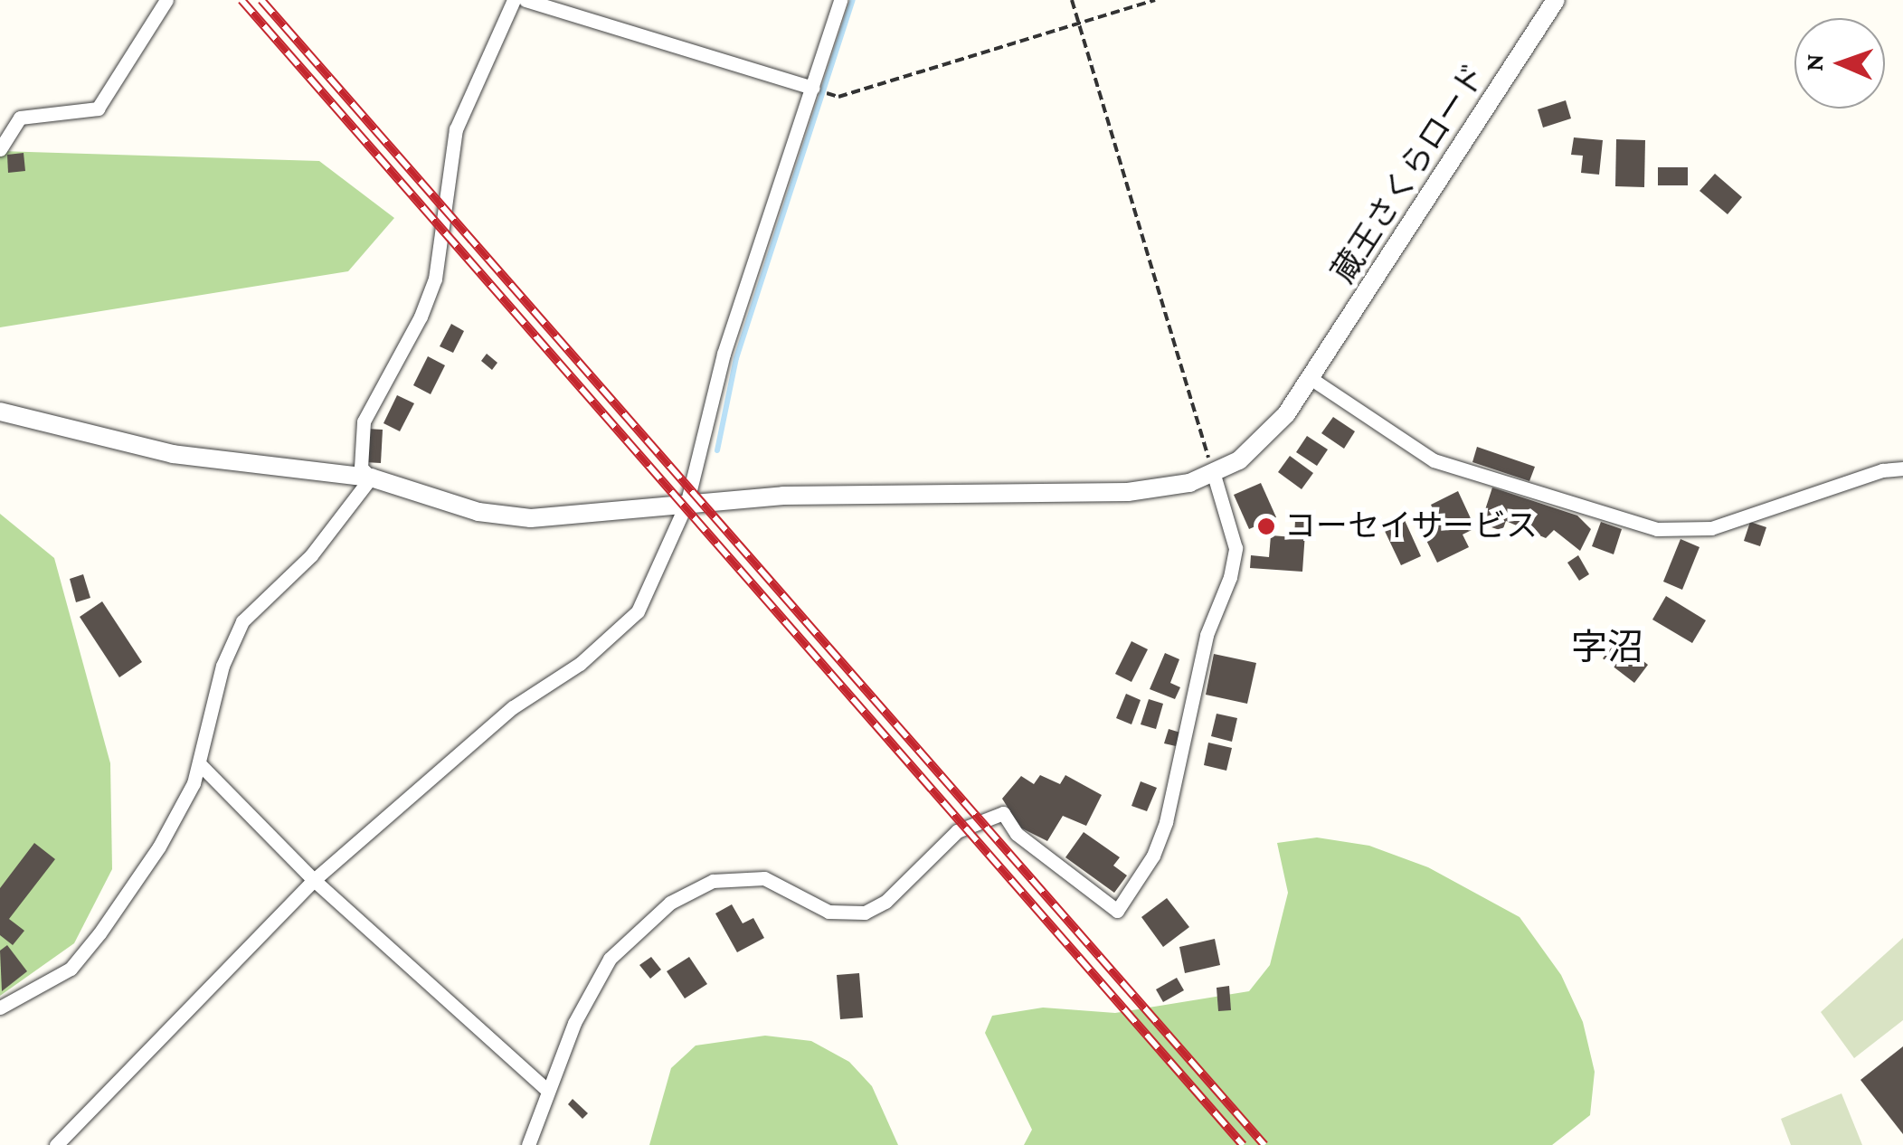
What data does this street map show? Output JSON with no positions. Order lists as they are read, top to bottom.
{
  "streets": {
    "street": ["蔵王さくらロード"]
  },
  "districts": ["字沼"],
  "places": ["コーセイサービス"],
  "north": "left"
}
